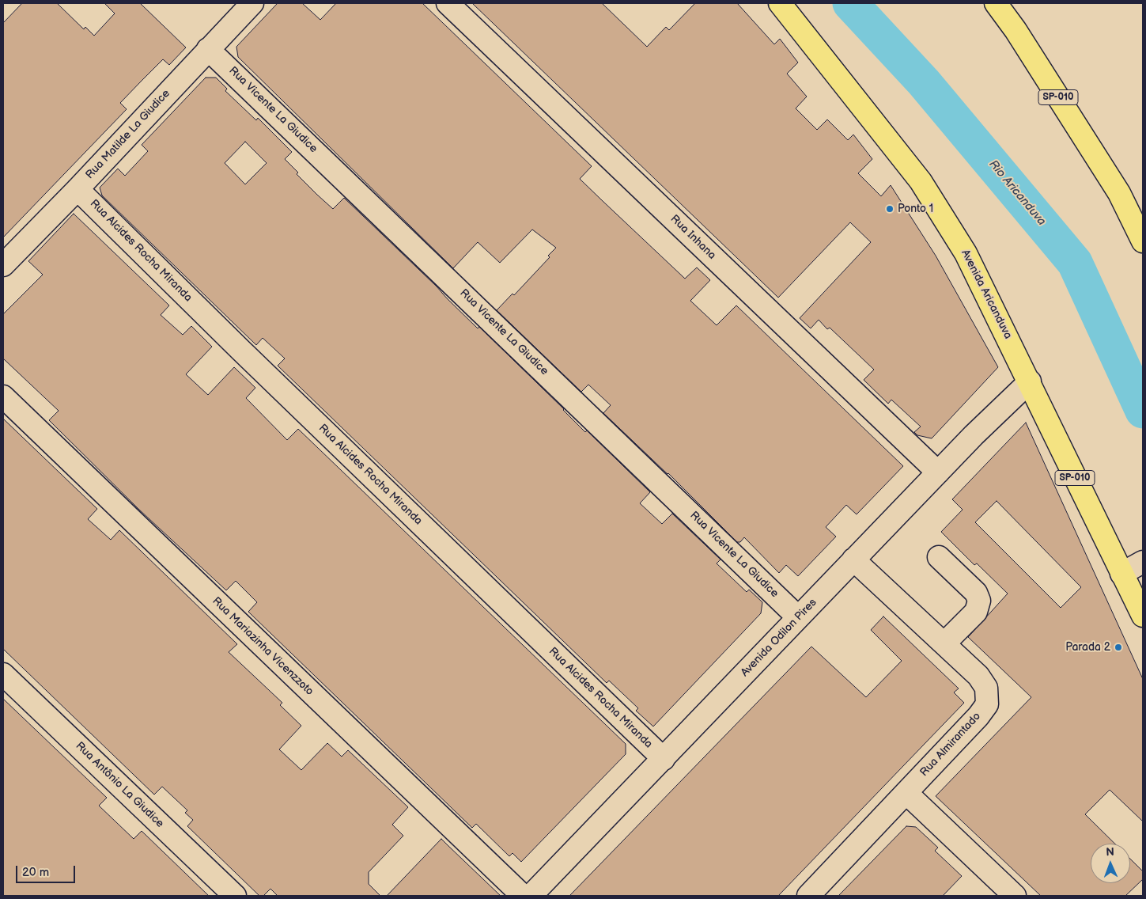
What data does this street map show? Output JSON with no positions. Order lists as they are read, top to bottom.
{
  "streets": {
    "highway": ["SP-010", "Avenida Aricanduva"],
    "street": [
      "Rua Vicente La Giudice",
      "Rua Matilde La Giudice",
      "Rua Inhana",
      "Rua Alcides Rocha Miranda",
      "Avenida Odilon Pires",
      "Rua Mariazinha Vicenzzoto",
      "Rua Almirantado",
      "Rua Antônio La Giudice"
    ]
  },
  "crossings": [
    ["Rua Vicente La Giudice", "Rua Matilde La Giudice"],
    ["Rua Vicente La Giudice", "Avenida Odilon Pires"],
    ["Rua Matilde La Giudice", "Rua Alcides Rocha Miranda"],
    ["Rua Inhana", "Avenida Odilon Pires"],
    ["Rua Alcides Rocha Miranda", "Avenida Odilon Pires"],
    ["Avenida Aricanduva", "Avenida Odilon Pires"],
    ["Avenida Odilon Pires", "Rua Almirantado"]
  ],
  "water": ["Rio Aricanduva"],
  "places": ["Ponto 1", "Parada 2"],
  "scale_bar": "20 m",
  "north": "top"
}
